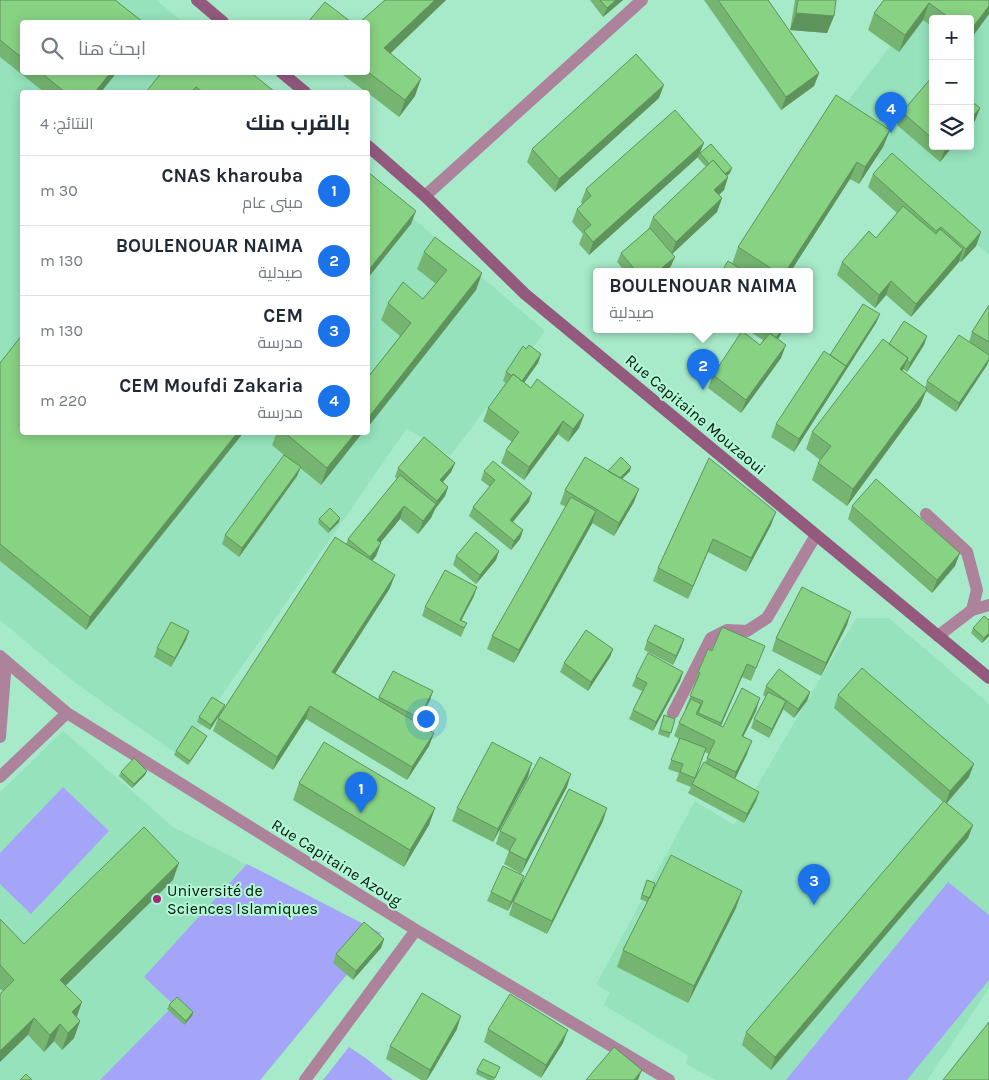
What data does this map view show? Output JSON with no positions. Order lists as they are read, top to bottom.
{
  "streets": {
    "main road": ["Rue Capitaine Mouzaoui"],
    "street": ["Rue Capitaine Azoug"]
  },
  "places": ["Université de Sciences Islamiques"],
  "page": {
    "map_buttons": ["+", "−"],
    "search": "ابحث هنا",
    "heading": ["بالقرب منك", "النتائج: 4"],
    "pins": [
      "4",
      "2",
      "1",
      "3"
    ],
    "list": [
      {
        "mark": "1",
        "name": "CNAS kharouba",
        "note": "مبنى عام",
        "value": "30 m"
      },
      {
        "mark": "2",
        "name": "BOULENOUAR NAIMA",
        "note": "صيدلية",
        "value": "130 m"
      },
      {
        "mark": "3",
        "name": "CEM",
        "note": "مدرسة",
        "value": "130 m"
      },
      {
        "mark": "4",
        "name": "CEM Moufdi Zakaria",
        "note": "مدرسة",
        "value": "220 m"
      }
    ],
    "popup": ["BOULENOUAR NAIMA", "صيدلية"]
  }
}
